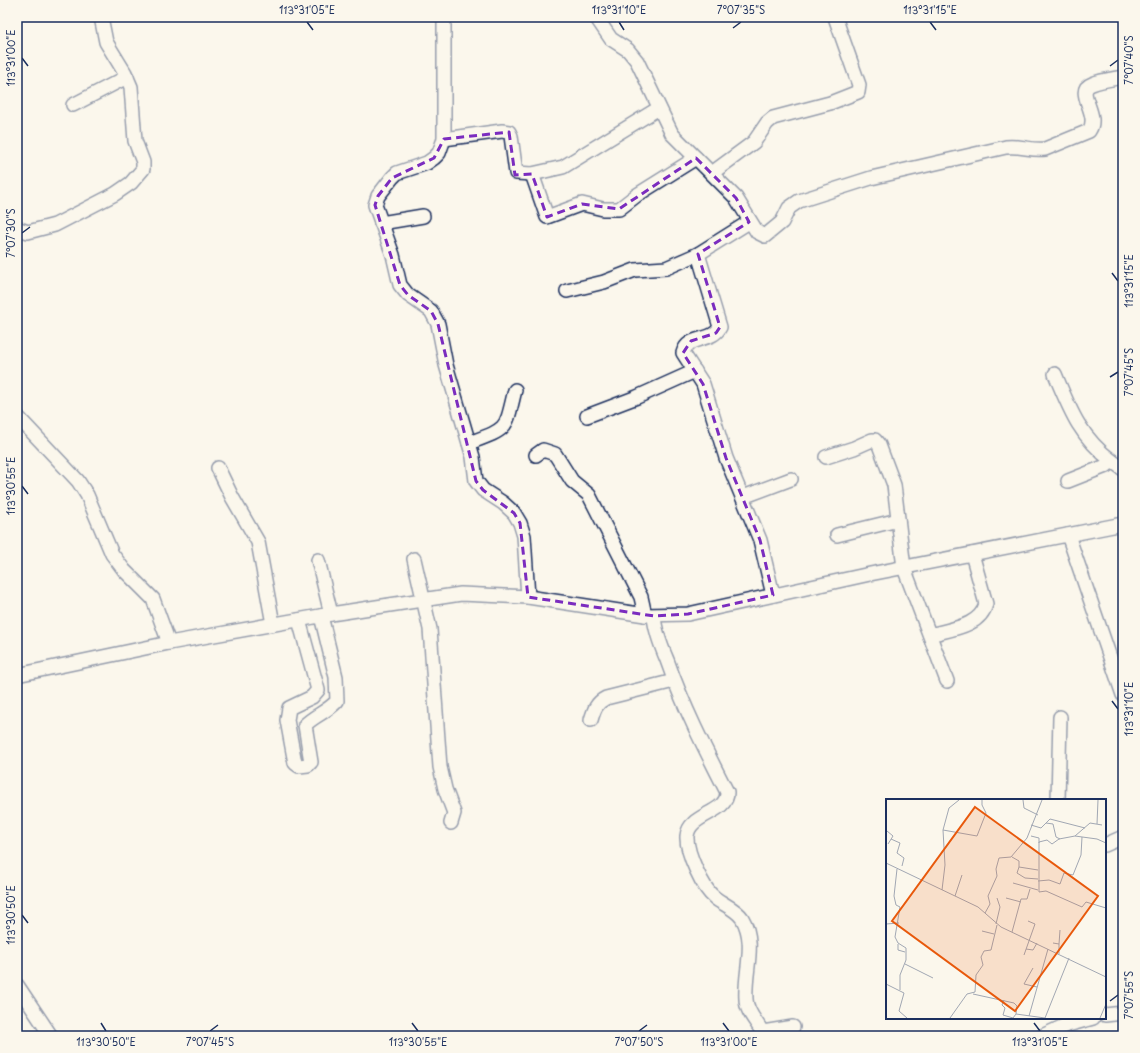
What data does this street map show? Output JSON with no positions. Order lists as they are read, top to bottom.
{
  "coordinates": [
    "113°31'05\"E",
    "113°31'10\"E",
    "7°07'35\"S",
    "113°31'15\"E",
    "113°31'00\"E",
    "7°07'40\"S",
    "7°07'30\"S",
    "7°07'45\"S",
    "113°30'55\"E",
    "113°30'50\"E",
    "7°07'55\"S",
    "7°07'50\"S"
  ]
}
